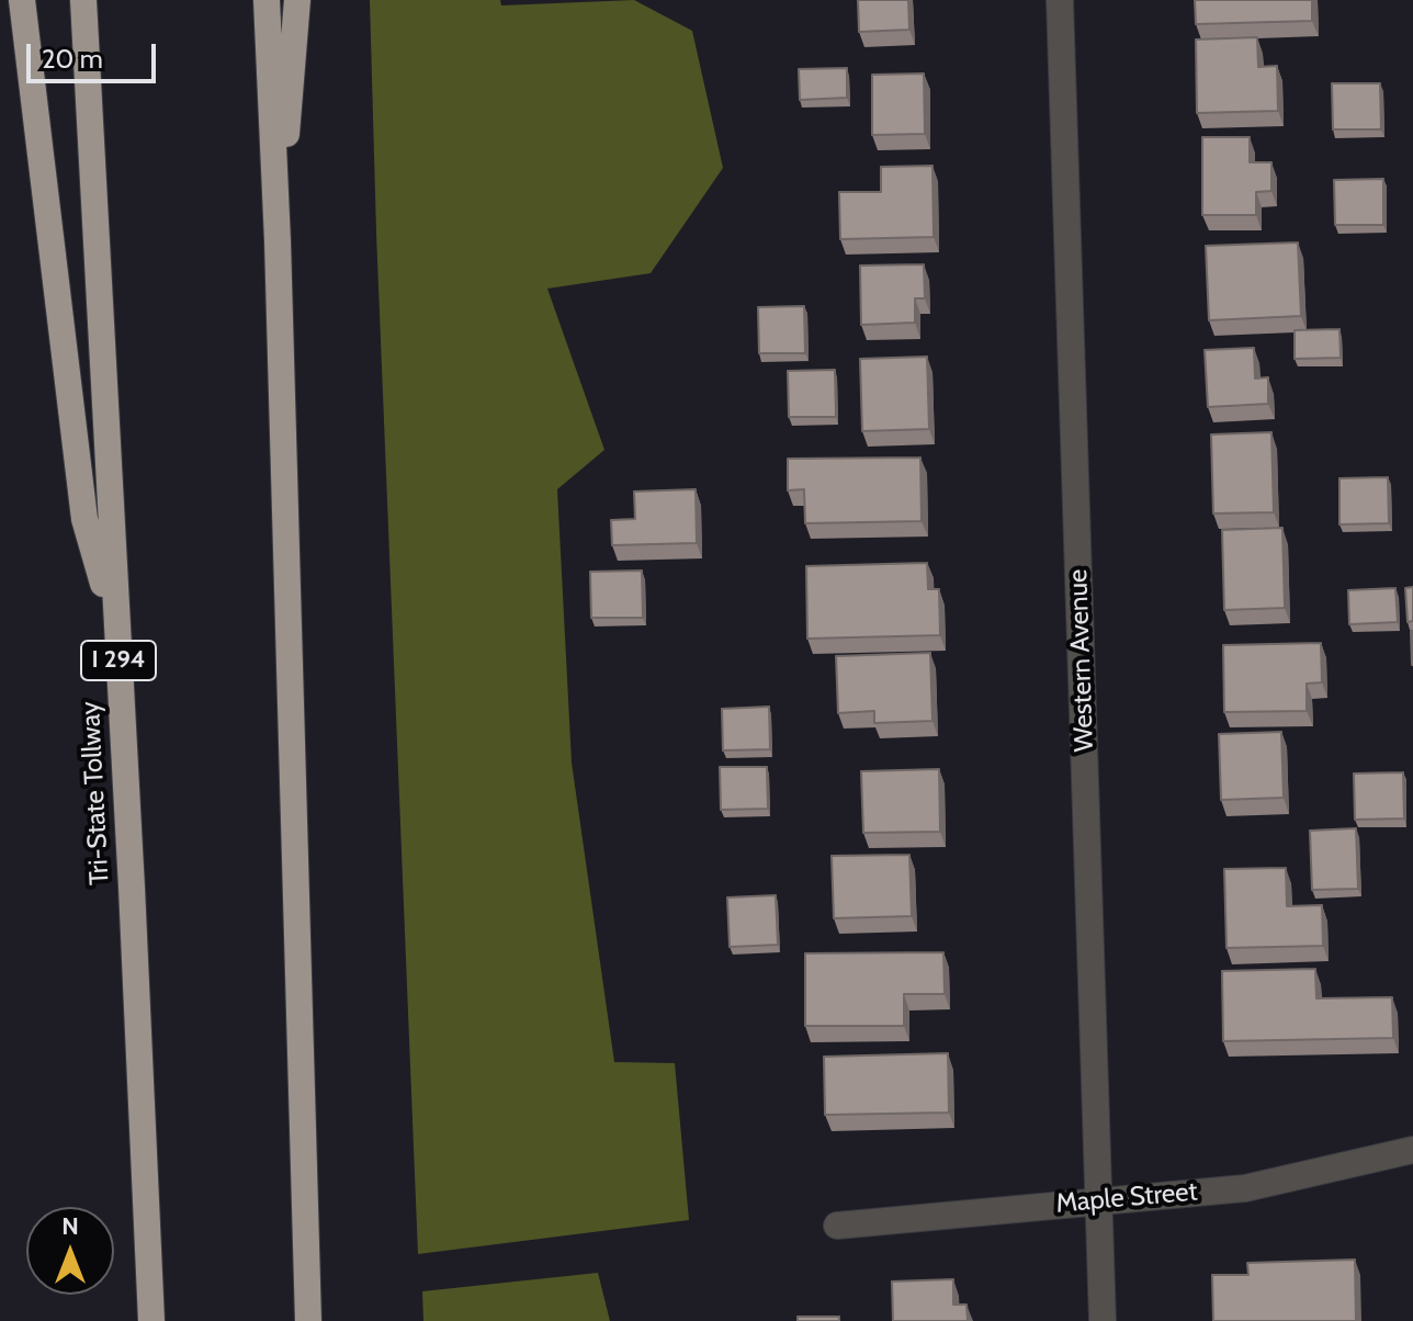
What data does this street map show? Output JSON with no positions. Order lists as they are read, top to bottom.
{
  "streets": {
    "highway": ["I 294", "Tri-State Tollway"],
    "street": ["Western Avenue", "Maple Street"]
  },
  "crossings": [
    ["Western Avenue", "Maple Street"]
  ],
  "scale_bar": "20 m",
  "north": "top"
}
